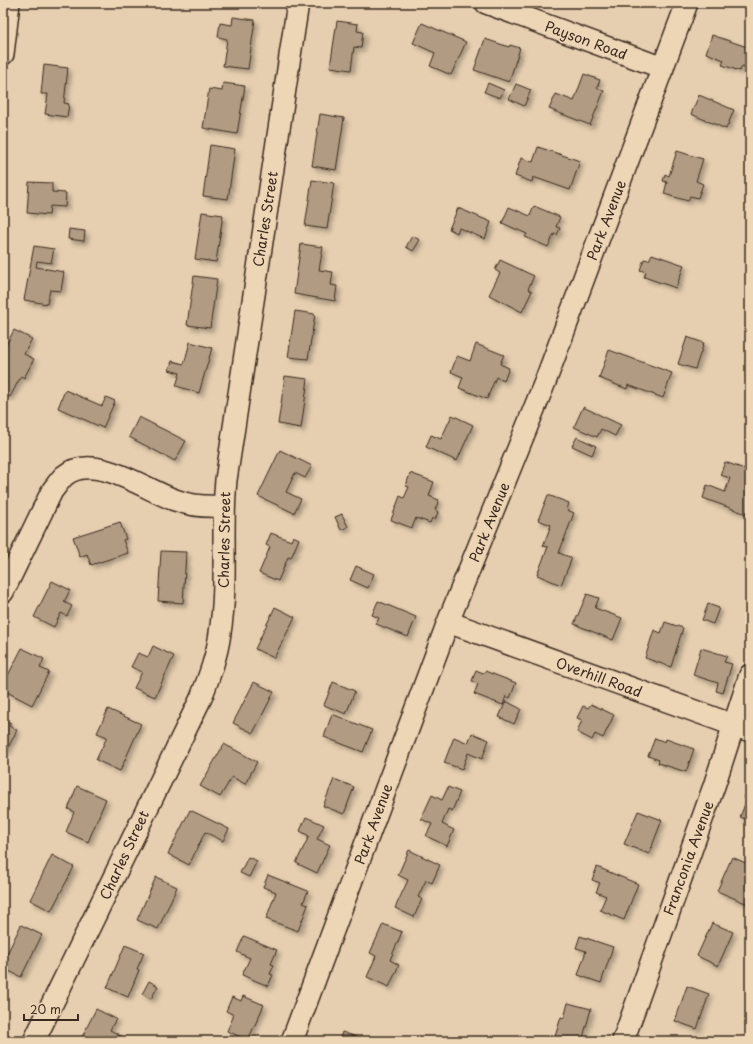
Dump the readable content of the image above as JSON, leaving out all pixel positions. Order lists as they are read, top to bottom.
{
  "streets": {
    "street": [
      "Payson Road",
      "Charles Street",
      "Park Avenue",
      "Overhill Road",
      "Franconia Avenue"
    ]
  },
  "crossings": [
    ["Payson Road", "Park Avenue"],
    ["Park Avenue", "Overhill Road"],
    ["Overhill Road", "Franconia Avenue"]
  ],
  "scale_bar": "20 m"
}
